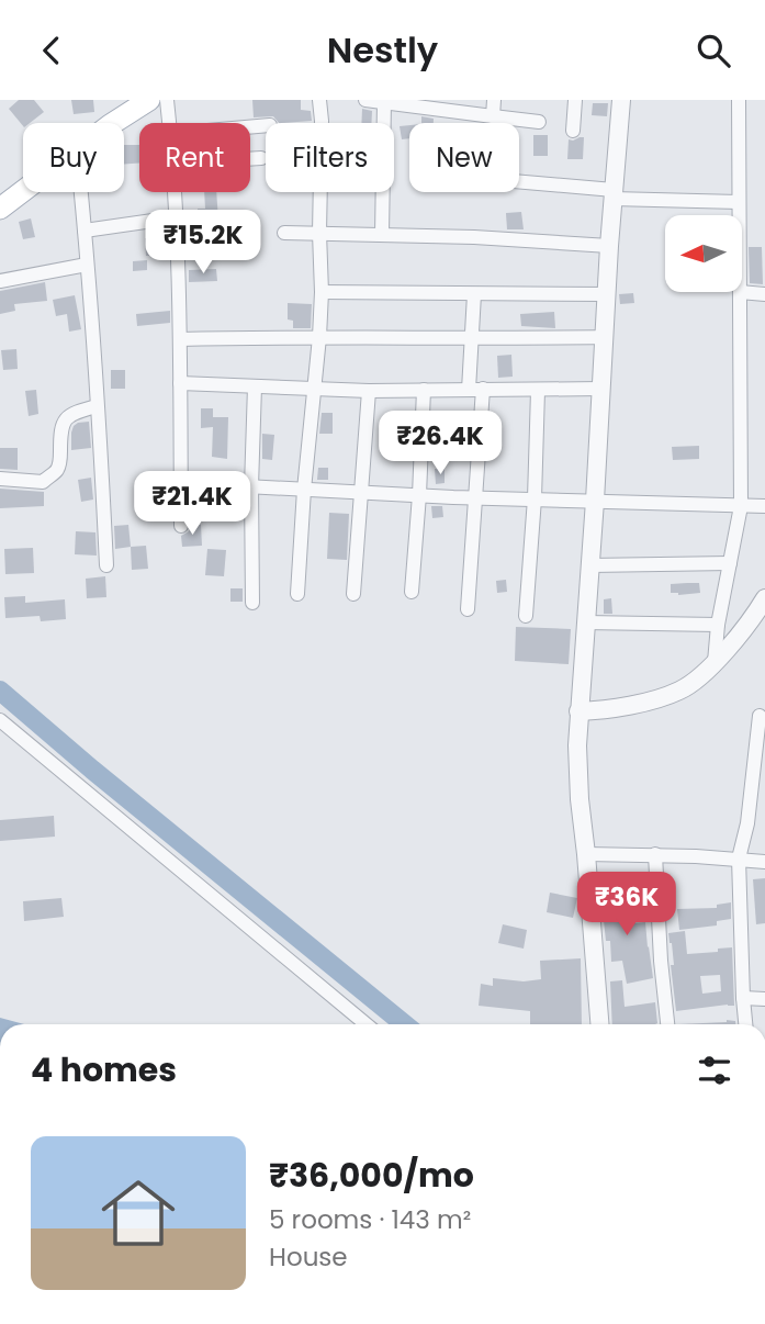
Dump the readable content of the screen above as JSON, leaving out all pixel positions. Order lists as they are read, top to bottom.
{
  "north": "left",
  "page": {
    "header": "Nestly",
    "chip": [
      "Buy",
      "Rent",
      "Filters",
      "New"
    ],
    "price": [
      "₹15.2K",
      "₹26.4K",
      "₹21.4K",
      "₹36K"
    ],
    "heading": "4 homes",
    "list": [
      {
        "name": "₹36,000/mo",
        "note": "5 rooms · 143 m² · House"
      }
    ]
  }
}
